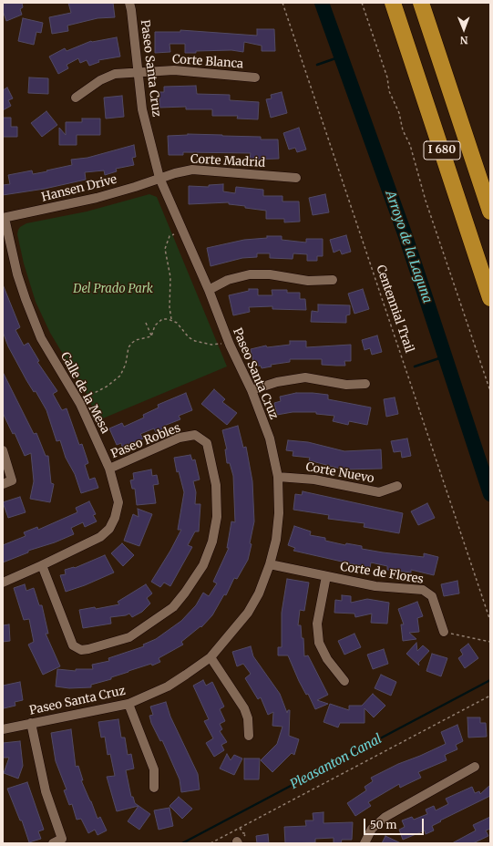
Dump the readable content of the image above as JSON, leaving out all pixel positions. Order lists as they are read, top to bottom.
{
  "streets": {
    "highway": ["I 680"],
    "street": [
      "Corte Blanca",
      "Paseo Santa Cruz",
      "Corte Madrid",
      "Hansen Drive",
      "Calle de la Mesa",
      "Paseo Robles",
      "Corte Nuevo",
      "Corte de Flores"
    ],
    "path": ["Centennial Trail"]
  },
  "crossings": [
    ["Corte Blanca", "Paseo Santa Cruz"],
    ["Paseo Santa Cruz", "Corte Madrid"],
    ["Paseo Santa Cruz", "Hansen Drive"],
    ["Paseo Santa Cruz", "Corte Nuevo"],
    ["Paseo Santa Cruz", "Corte de Flores"],
    ["Corte Madrid", "Hansen Drive"],
    ["Hansen Drive", "Calle de la Mesa"],
    ["Calle de la Mesa", "Paseo Robles"]
  ],
  "water": ["Arroyo de la Laguna", "Pleasanton Canal"],
  "parks": ["Del Prado Park"],
  "scale_bar": "50 m",
  "north": "bottom"
}
